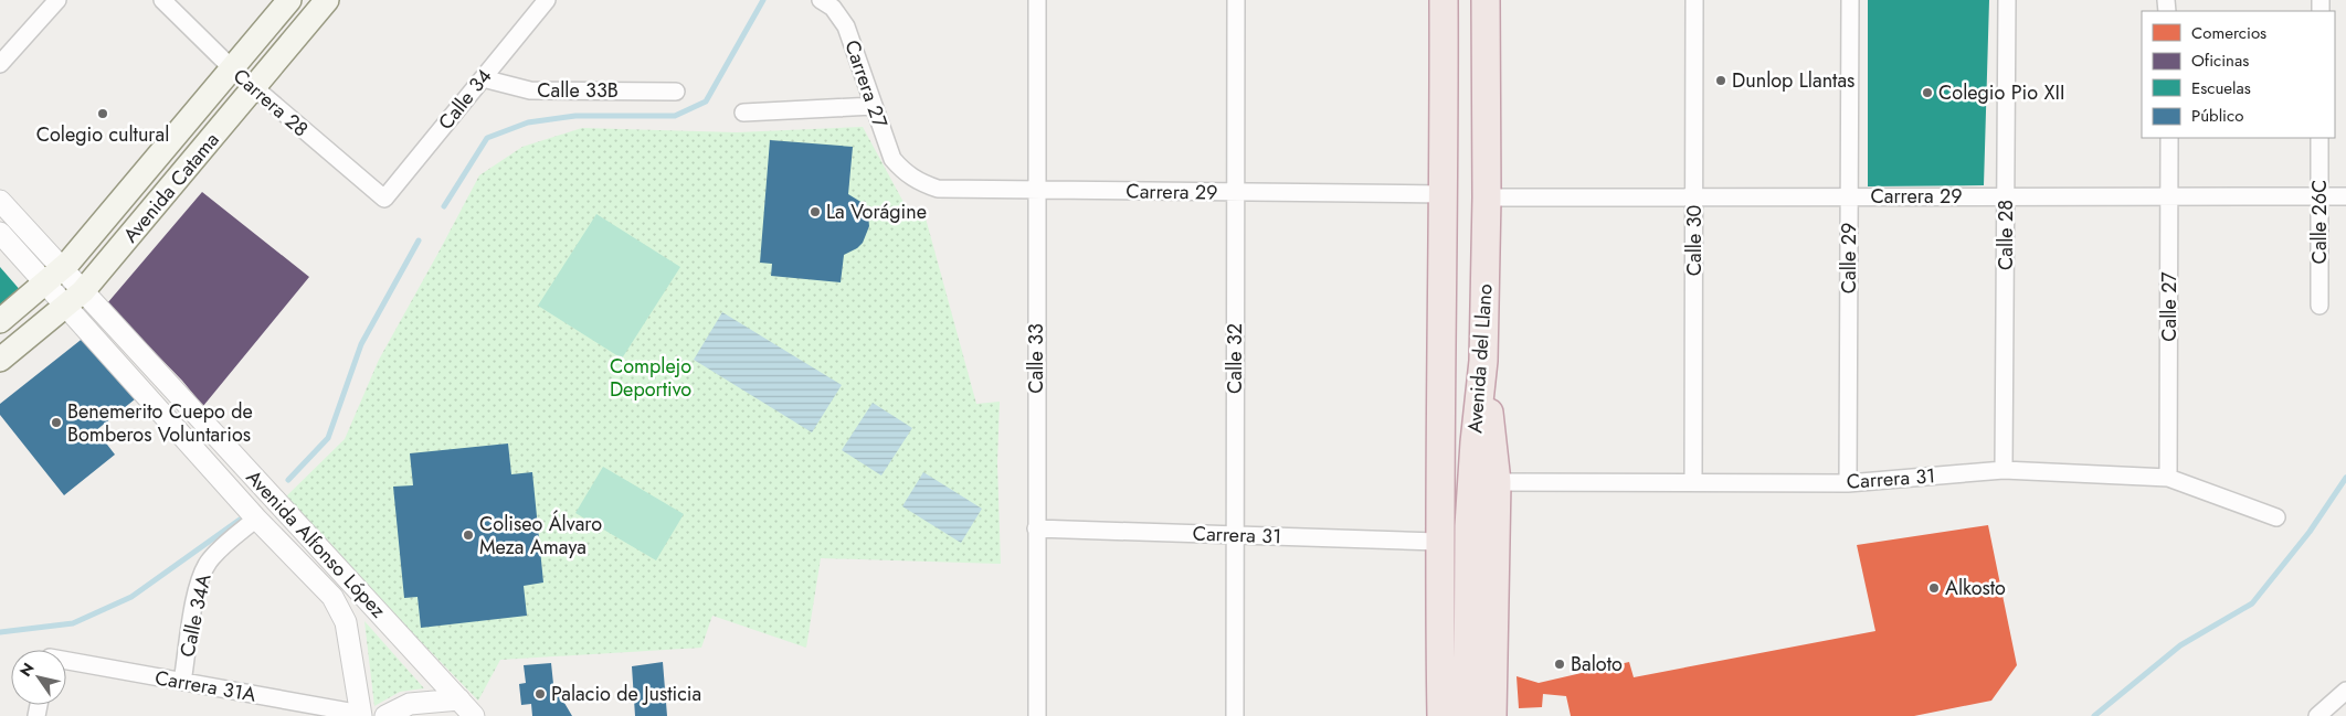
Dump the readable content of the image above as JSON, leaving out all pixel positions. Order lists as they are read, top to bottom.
{
  "streets": {
    "highway": ["Avenida del Llano"],
    "main road": ["Avenida Catama"],
    "street": [
      "Carrera 27",
      "Calle 33B",
      "Calle 34",
      "Carrera 28",
      "Carrera 29",
      "Calle 26C",
      "Calle 28",
      "Calle 30",
      "Calle 29",
      "Calle 27",
      "Calle 33",
      "Calle 32",
      "Carrera 31",
      "Avenida Alfonso López",
      "Calle 34A",
      "Carrera 31A"
    ]
  },
  "crossings": [
    ["Carrera 27", "Carrera 29"],
    ["Calle 33B", "Calle 34"],
    ["Calle 34", "Carrera 28"],
    ["Carrera 28", "Avenida Catama"],
    ["Avenida Catama", "Avenida Alfonso López"],
    ["Carrera 29", "Calle 26C"],
    ["Carrera 29", "Calle 28"],
    ["Carrera 29", "Calle 30"],
    ["Carrera 29", "Calle 29"],
    ["Carrera 29", "Calle 27"],
    ["Carrera 29", "Calle 33"],
    ["Carrera 29", "Calle 32"],
    ["Carrera 29", "Avenida del Llano"],
    ["Calle 28", "Carrera 31"],
    ["Calle 30", "Carrera 31"],
    ["Calle 29", "Carrera 31"],
    ["Calle 27", "Carrera 31"],
    ["Calle 33", "Carrera 31"],
    ["Calle 32", "Carrera 31"],
    ["Avenida del Llano", "Carrera 31"],
    ["Avenida Alfonso López", "Calle 34A"],
    ["Avenida Alfonso López", "Carrera 31A"],
    ["Calle 34A", "Carrera 31A"]
  ],
  "parks": ["Complejo Deportivo"],
  "places": [
    "Dunlop Llantas",
    "Colegio Pio XII",
    "Colegio cultural",
    "La Vorágine",
    "Benemerito Cuepo de Bomberos Voluntarios",
    "Coliseo Álvaro Meza Amaya",
    "Alkosto",
    "Baloto",
    "Palacio de Justicia"
  ],
  "legend": [
    "Comercios",
    "Oficinas",
    "Escuelas",
    "Público"
  ],
  "north": "top left"
}
